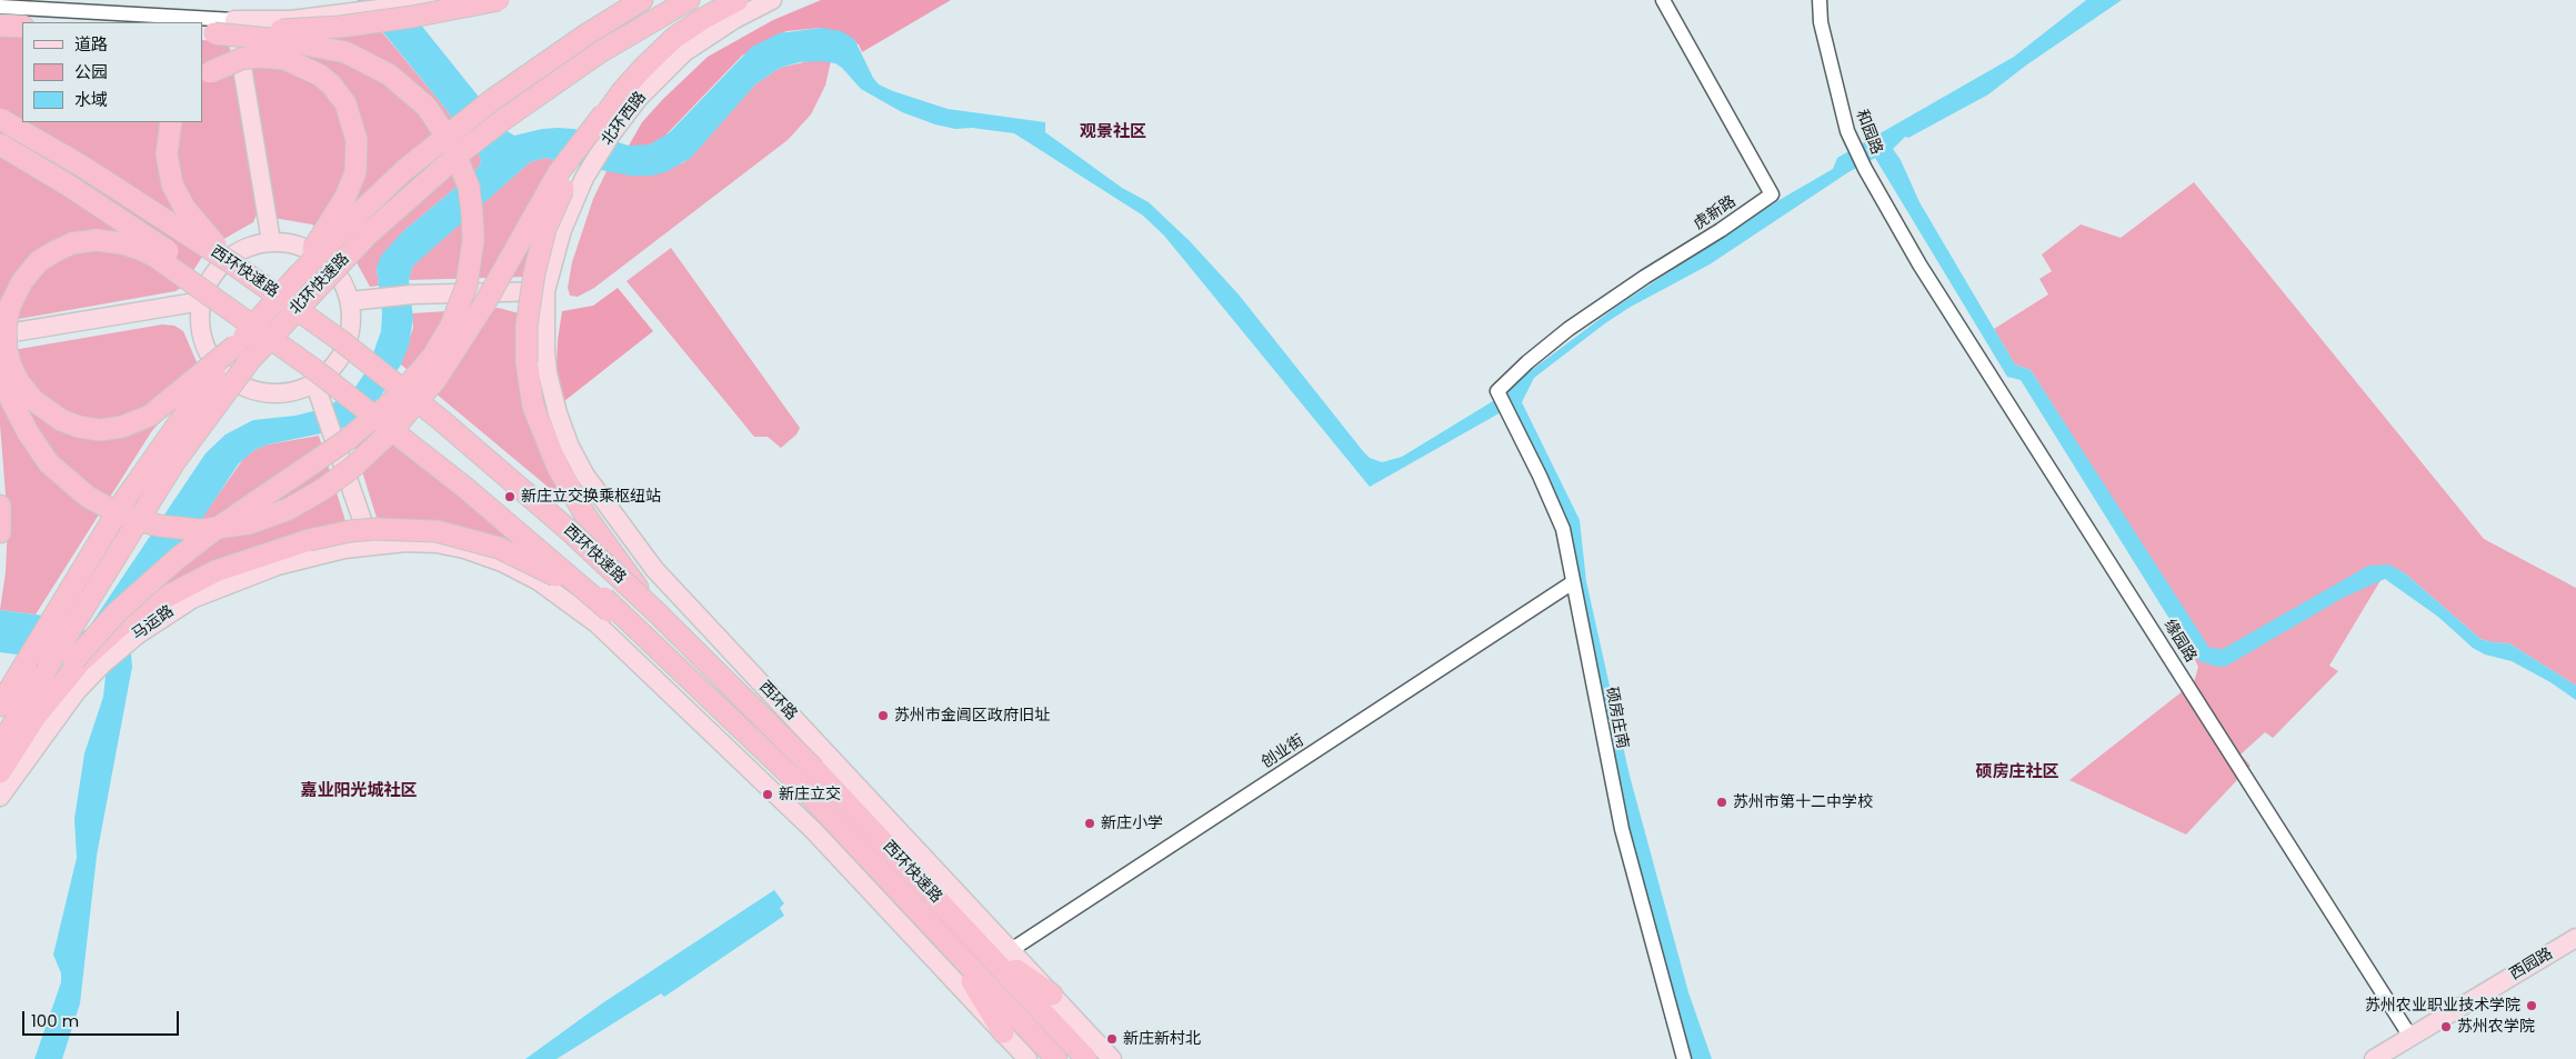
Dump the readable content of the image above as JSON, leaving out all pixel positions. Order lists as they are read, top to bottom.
{
  "streets": {
    "highway": ["西环快速路", "北环快速路"],
    "main road": [
      "北环西路",
      "马运路",
      "西环路",
      "西园路"
    ],
    "street": [
      "和园路",
      "虎新路",
      "缘园路",
      "硕房庄南",
      "创业街"
    ]
  },
  "crossings": [
    ["北环西路", "西环路"],
    ["和园路", "缘园路"],
    ["虎新路", "硕房庄南"],
    ["缘园路", "西园路"],
    ["西环路", "创业街"],
    ["硕房庄南", "创业街"]
  ],
  "districts": ["观景社区", "硕房庄社区", "嘉业阳光城社区"],
  "places": [
    "新庄立交换乘枢纽站",
    "苏州市金阊区政府旧址",
    "新庄立交",
    "苏州市第十二中学校",
    "新庄小学",
    "苏州农业职业技术学院",
    "苏州农学院",
    "新庄新村北"
  ],
  "legend": ["道路", "公园", "水域"],
  "scale_bar": "100 m"
}
